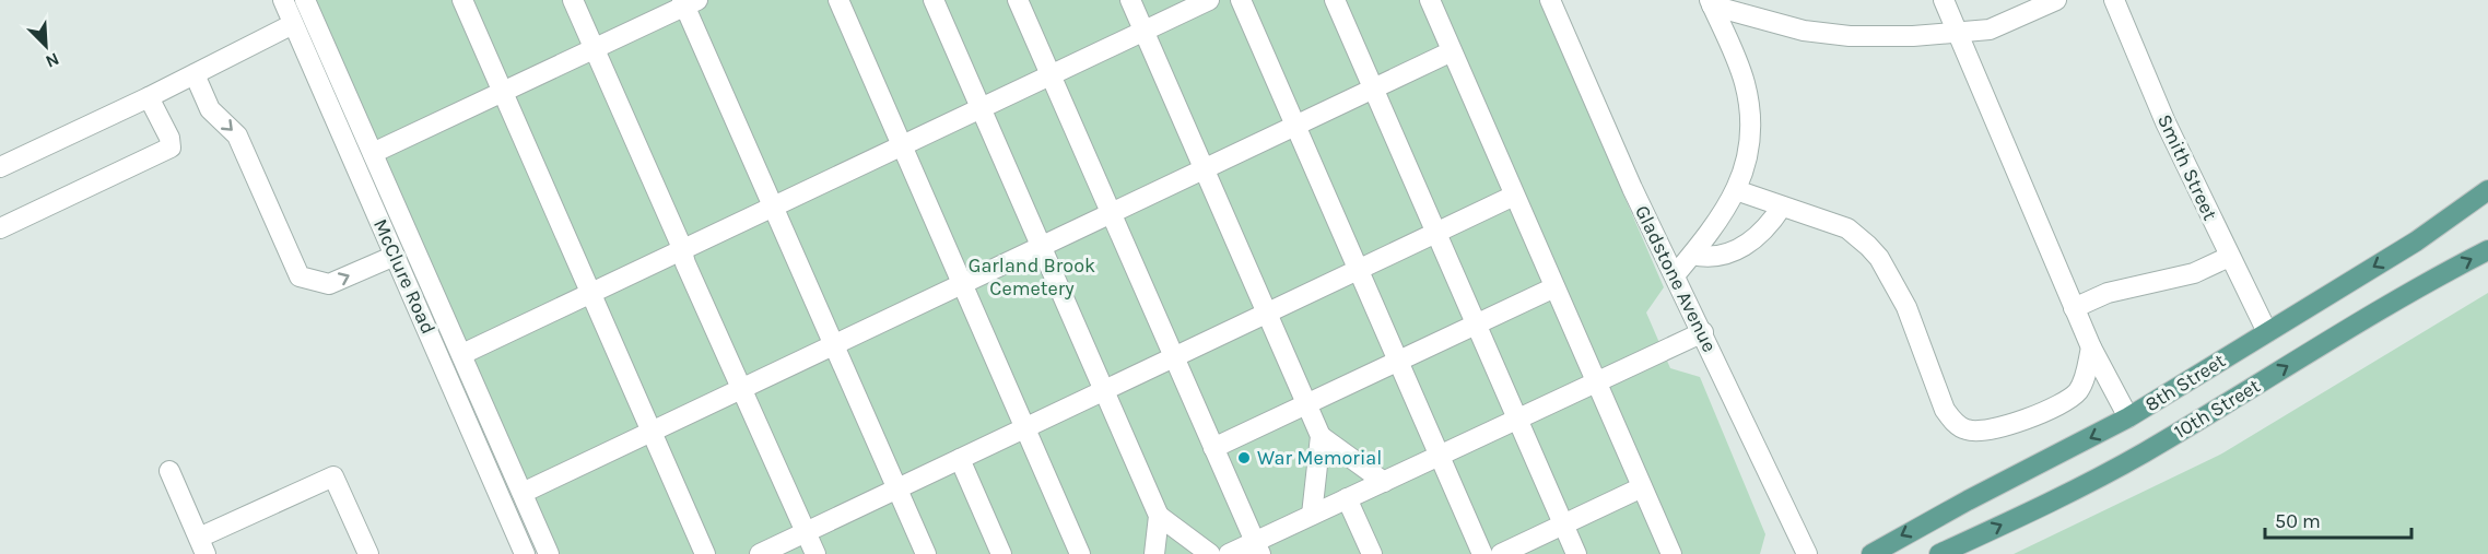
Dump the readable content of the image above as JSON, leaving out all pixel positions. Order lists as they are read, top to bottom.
{
  "streets": {
    "main road": ["8th Street", "10th Street"],
    "street": ["Smith Street", "McClure Road", "Gladstone Avenue"]
  },
  "crossings": [
    ["Smith Street", "8th Street"]
  ],
  "one_way": ["8th Street", "10th Street"],
  "parks": ["Garland Brook Cemetery"],
  "places": ["War Memorial"],
  "scale_bar": "50 m",
  "north": "bottom right"
}
